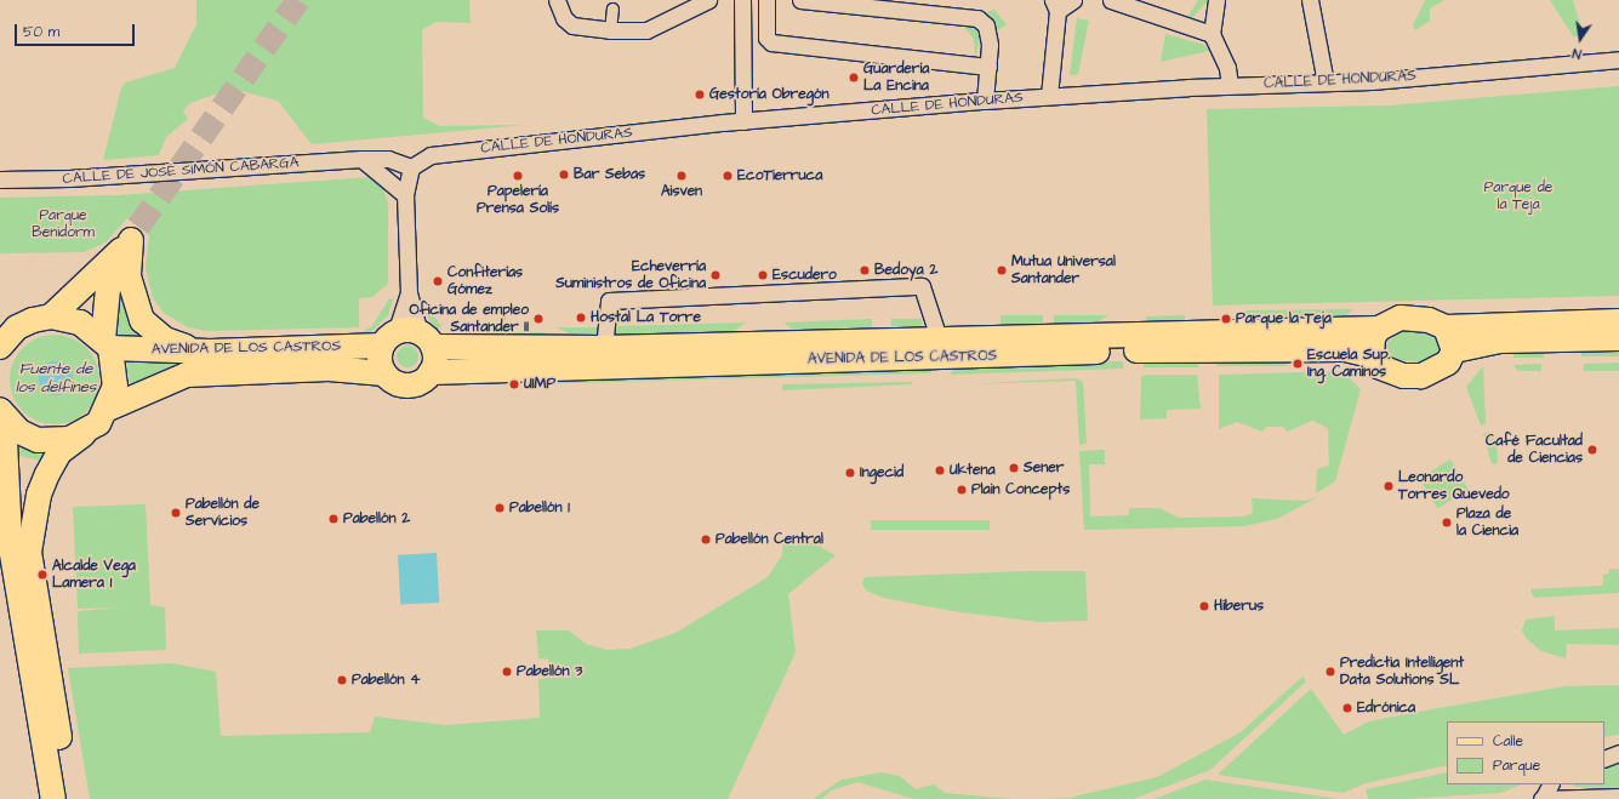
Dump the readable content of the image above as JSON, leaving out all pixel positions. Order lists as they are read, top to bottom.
{
  "streets": {
    "main road": ["AVENIDA DE LOS CASTROS"],
    "street": ["CALLE DE HONDURAS", "CALLE DE JOSÉ SIMÓN CABARGA"]
  },
  "crossings": [
    ["CALLE DE HONDURAS", "CALLE DE JOSÉ SIMÓN CABARGA"]
  ],
  "water": ["Fuente de los delfines"],
  "parks": ["Parque de la Teja", "Parque Benidorm"],
  "places": [
    "Guardería La Encina",
    "Gestoría Obregón",
    "Bar Sebas",
    "Papelería Prensa Solís",
    "Aisven",
    "EcoTierruca",
    "Bedoya 2",
    "Mutua Universal Santander",
    "Echeverría Suministros de Oficina",
    "Escudero",
    "Confiterías Gómez",
    "Hostal La Torre",
    "Oficina de empleo Santander II",
    "Parque la Teja",
    "Escuela Sup. Ing. Caminos",
    "UIMP",
    "Café Facultad de Ciencias",
    "Sener",
    "Uktena",
    "Ingecid",
    "Leonardo Torres Quevedo",
    "Plain Concepts",
    "Pabellón 1",
    "Pabellón de Servicios",
    "Pabellón 2",
    "Plaza de la Ciencia",
    "Pabellón Central",
    "Alcalde Vega Lamera 1",
    "Hiberus",
    "Pabellón 3",
    "Predictia Intelligent Data Solutions SL",
    "Pabellón 4",
    "Edrónica"
  ],
  "legend": ["Calle", "Parque"],
  "scale_bar": "50 m",
  "north": "bottom"
}
